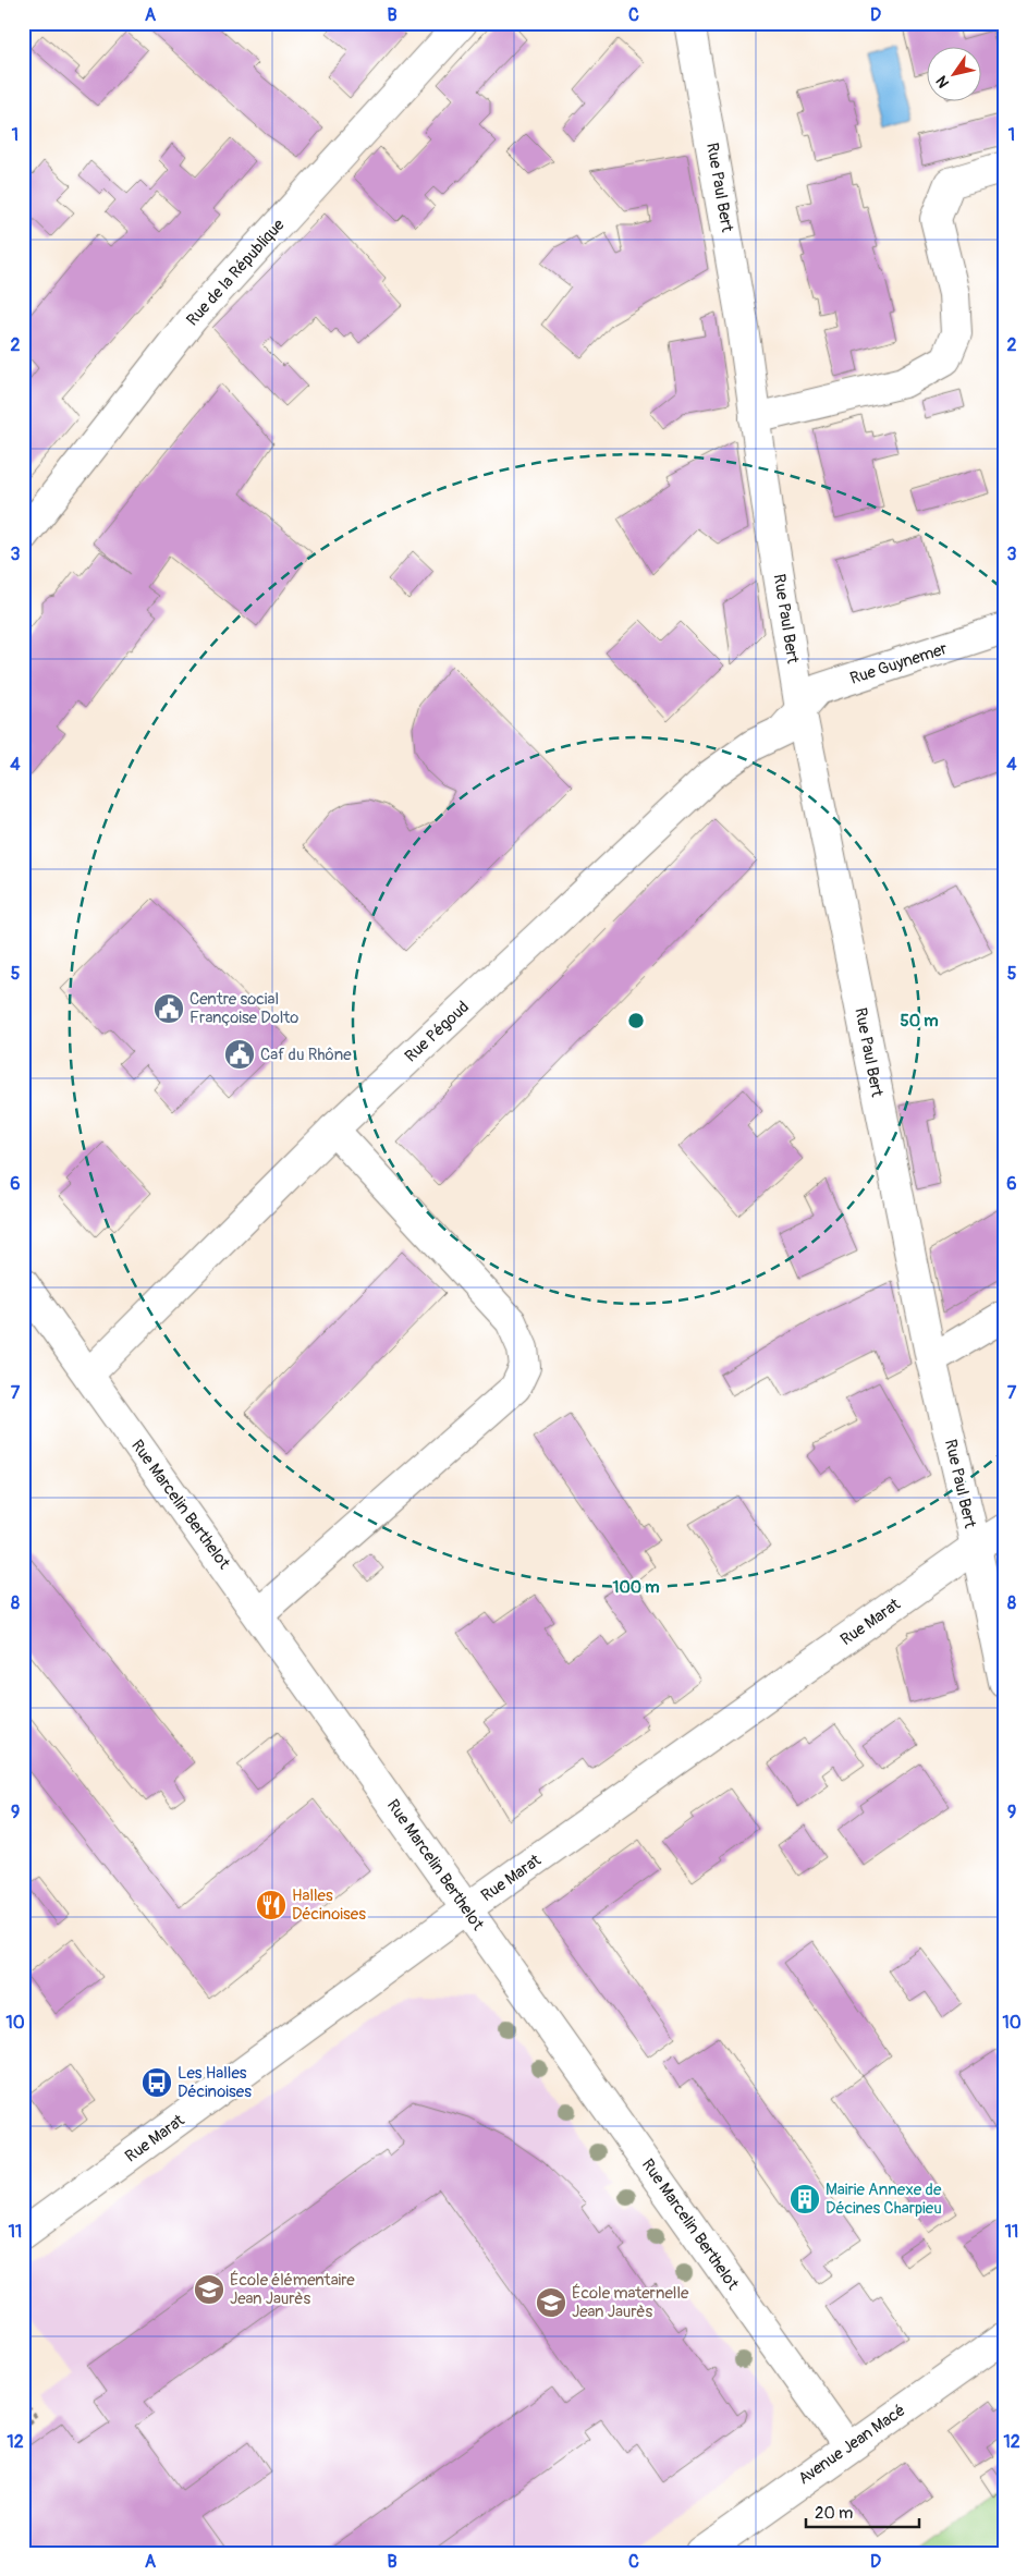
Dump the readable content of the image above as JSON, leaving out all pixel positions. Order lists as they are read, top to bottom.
{
  "streets": {
    "street": [
      "Rue Paul Bert",
      "Rue de la République",
      "Rue Guynemer",
      "Rue Pégoud",
      "Rue Marcelin Berthelot",
      "Rue Marat",
      "Avenue Jean Macé"
    ]
  },
  "crossings": [
    ["Rue Paul Bert", "Rue Guynemer"],
    ["Rue Paul Bert", "Rue Pégoud"],
    ["Rue Paul Bert", "Rue Marat"],
    ["Rue Guynemer", "Rue Pégoud"],
    ["Rue Pégoud", "Rue Marcelin Berthelot"],
    ["Rue Marcelin Berthelot", "Rue Marat"],
    ["Rue Marcelin Berthelot", "Avenue Jean Macé"]
  ],
  "places": {
    "public building": ["Centre social Françoise Dolto", "Caf du Rhône"],
    "restaurant": ["Halles Décinoises"],
    "bus stop": ["Les Halles Décinoises"],
    "building": ["Mairie Annexe de Décines Charpieu"],
    "school or university": ["École élémentaire Jean Jaurès", "École maternelle Jean Jaurès"]
  },
  "scale_bar": "20 m",
  "north": "bottom left",
  "grid": {
    "columns": [
      "A",
      "B",
      "C",
      "D"
    ],
    "rows": [
      "1",
      "2",
      "3",
      "4",
      "5",
      "6",
      "7",
      "8",
      "9",
      "10",
      "11",
      "12"
    ]
  },
  "rings": ["50 m", "100 m"]
}
